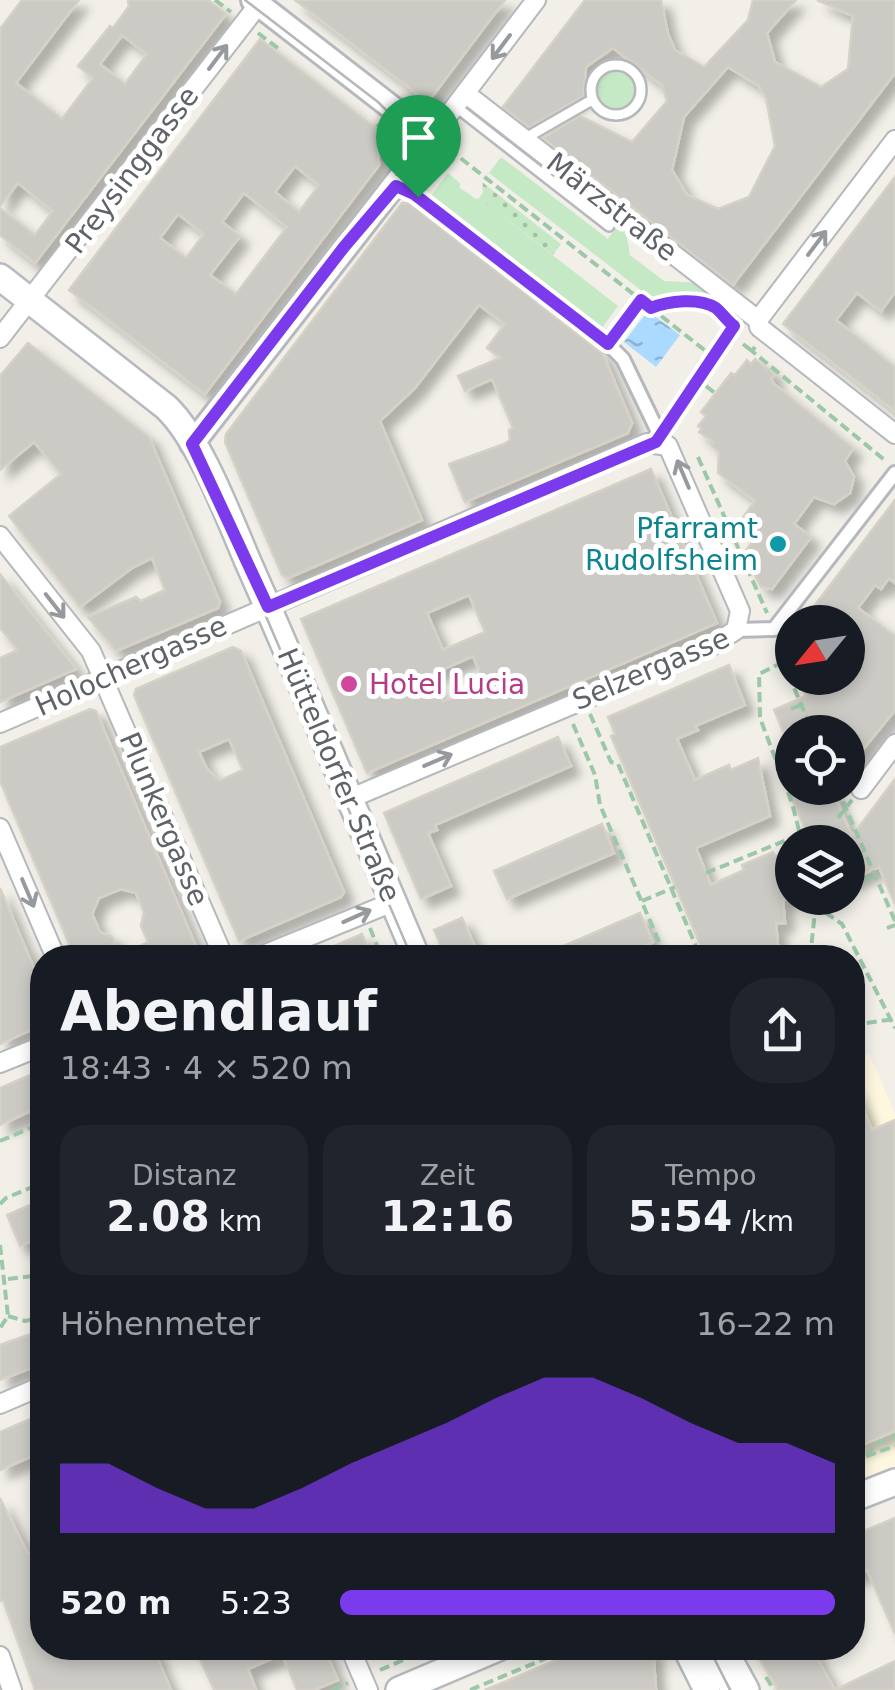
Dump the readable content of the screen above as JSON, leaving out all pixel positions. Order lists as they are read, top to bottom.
{
  "streets": {
    "main road": ["Hütteldorfer Straße"],
    "street": [
      "Preysinggasse",
      "Märzstraße",
      "Holochergasse",
      "Selzergasse",
      "Plunkergasse"
    ]
  },
  "crossings": [
    ["Preysinggasse", "Hütteldorfer Straße"],
    ["Holochergasse", "Hütteldorfer Straße"],
    ["Holochergasse", "Plunkergasse"],
    ["Selzergasse", "Hütteldorfer Straße"]
  ],
  "one_way": ["Preysinggasse", "Selzergasse", "Plunkergasse"],
  "places": ["Pfarramt Rudolfsheim", "Hotel Lucia"],
  "north": "bottom left",
  "page": {
    "heading": ["Abendlauf", "18:43 · 4 × 520 m"],
    "stats": [
      ["Distanz", "2.08 km"],
      ["Zeit", "12:16"],
      ["Tempo", "5:54 /km"]
    ],
    "chart": ["Höhenmeter", "16–22 m"],
    "list": [
      {
        "name": "520 m",
        "note": "5:23"
      }
    ]
  }
}
